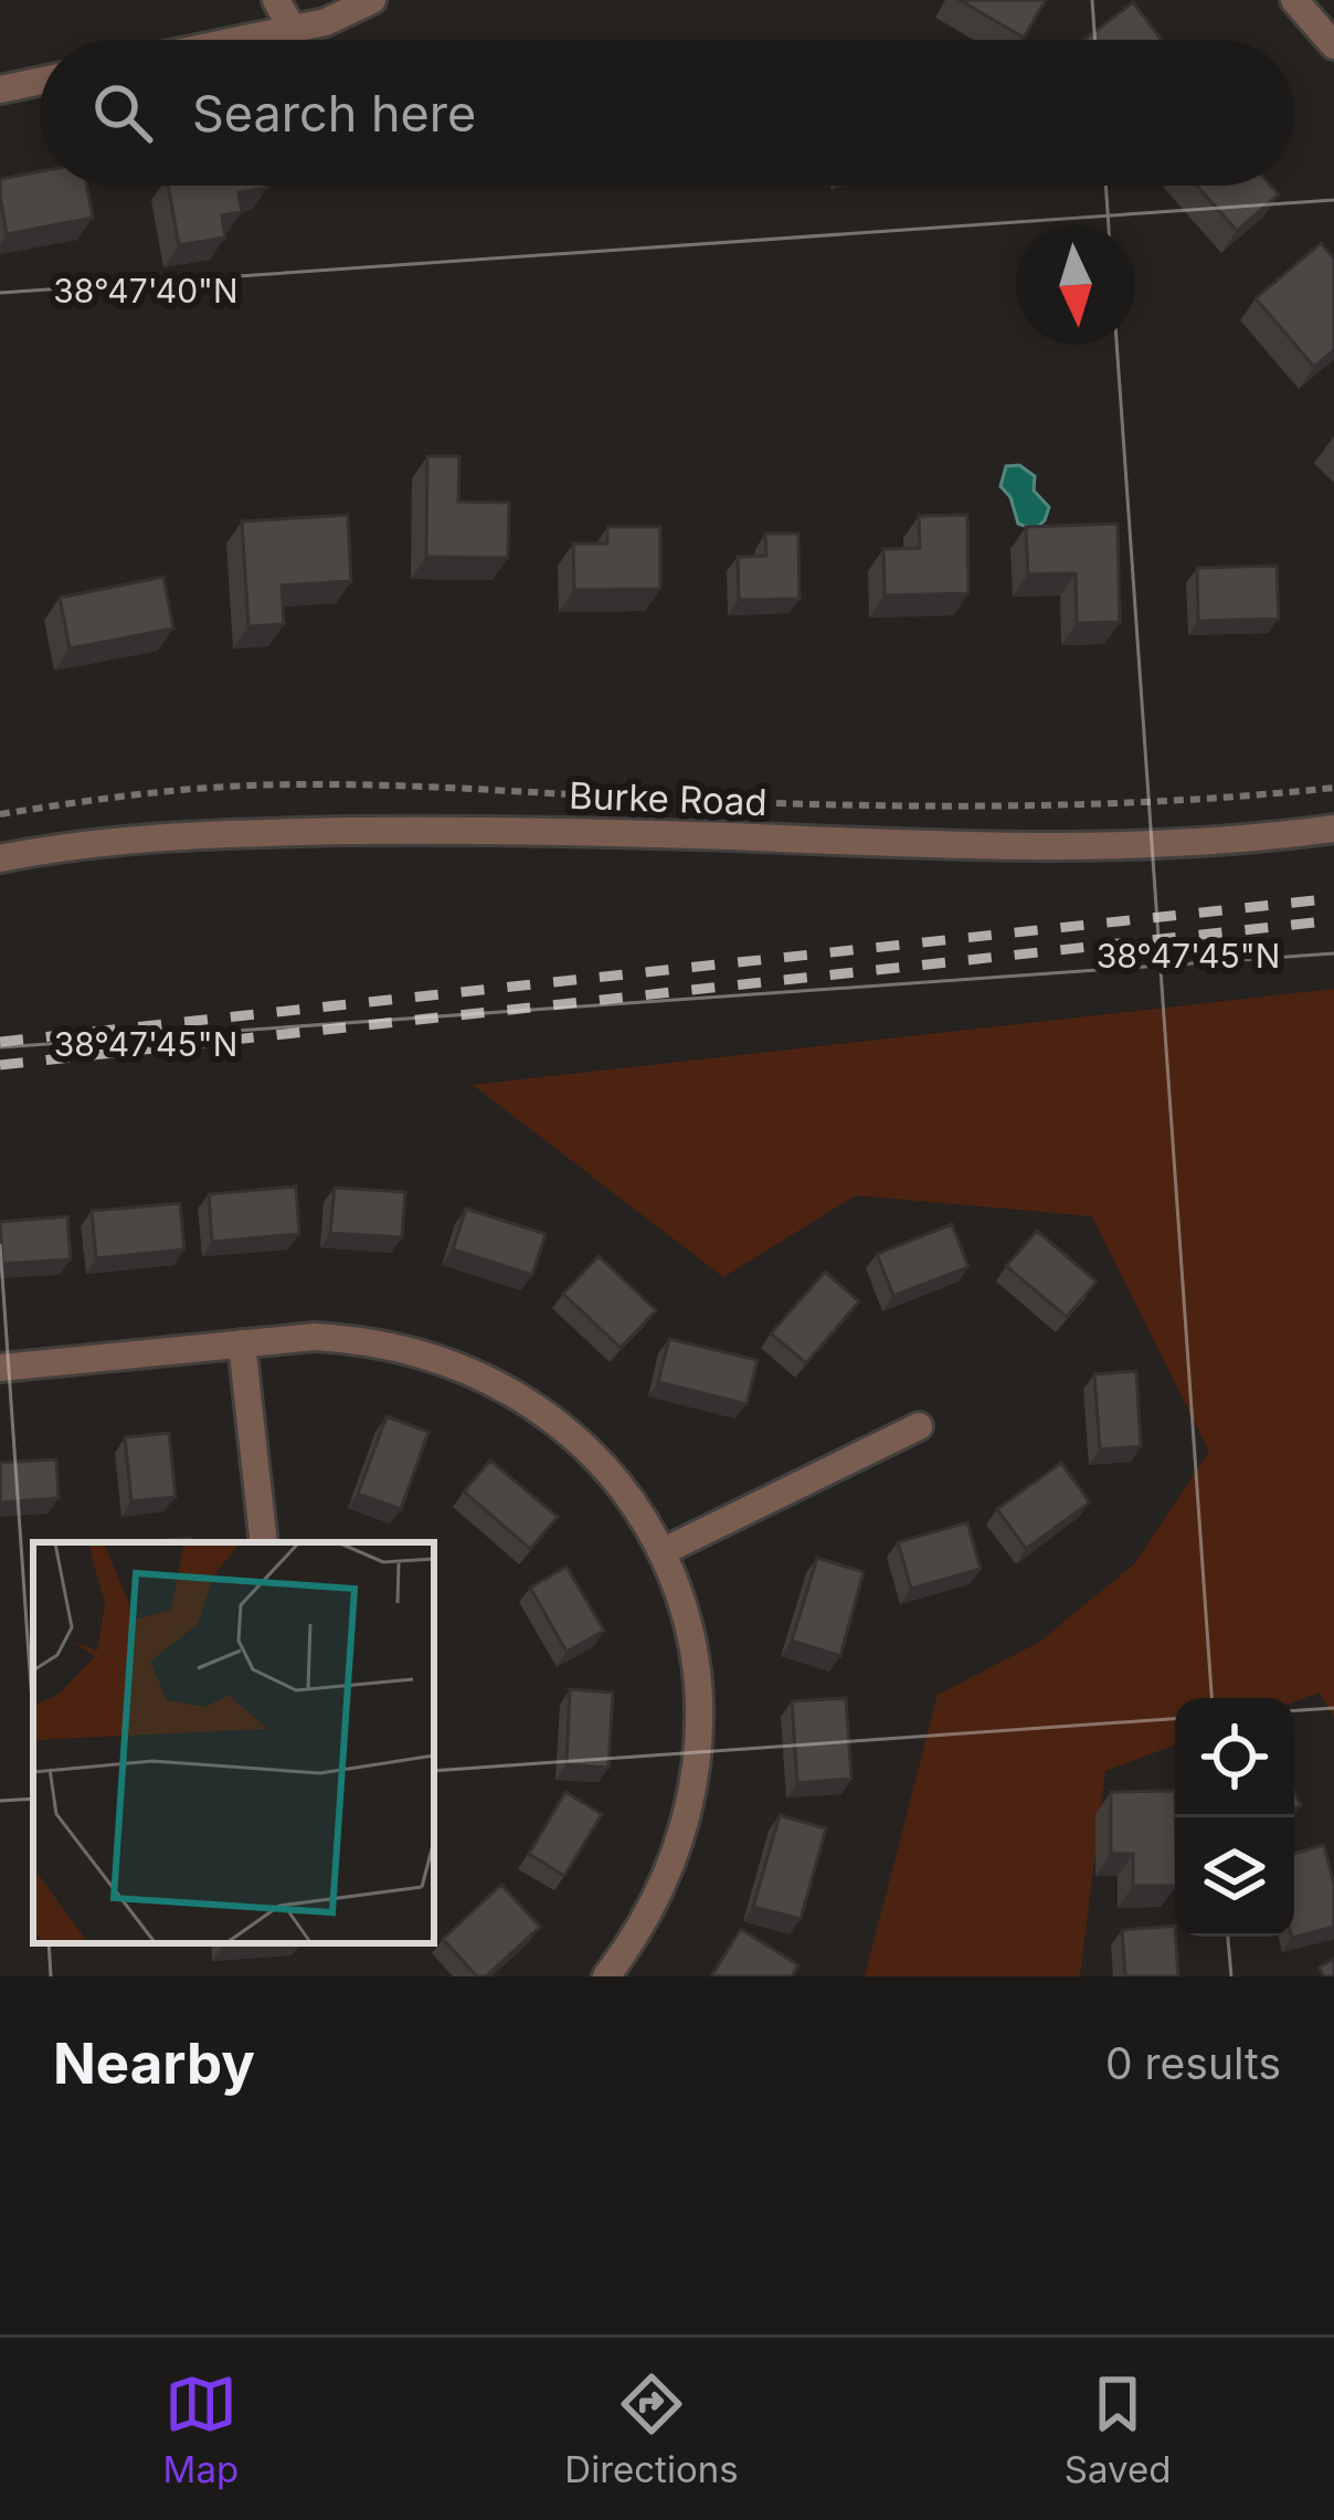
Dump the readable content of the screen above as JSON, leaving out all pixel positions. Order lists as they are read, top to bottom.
{
  "streets": {
    "street": ["Burke Road"]
  },
  "north": "bottom",
  "page": {
    "search": "Search here",
    "heading": ["Nearby", "0 results"],
    "nav": ["Map", "Directions", "Saved"]
  },
  "coordinates": ["38°47'40\"N", "38°47'45\"N"]
}
